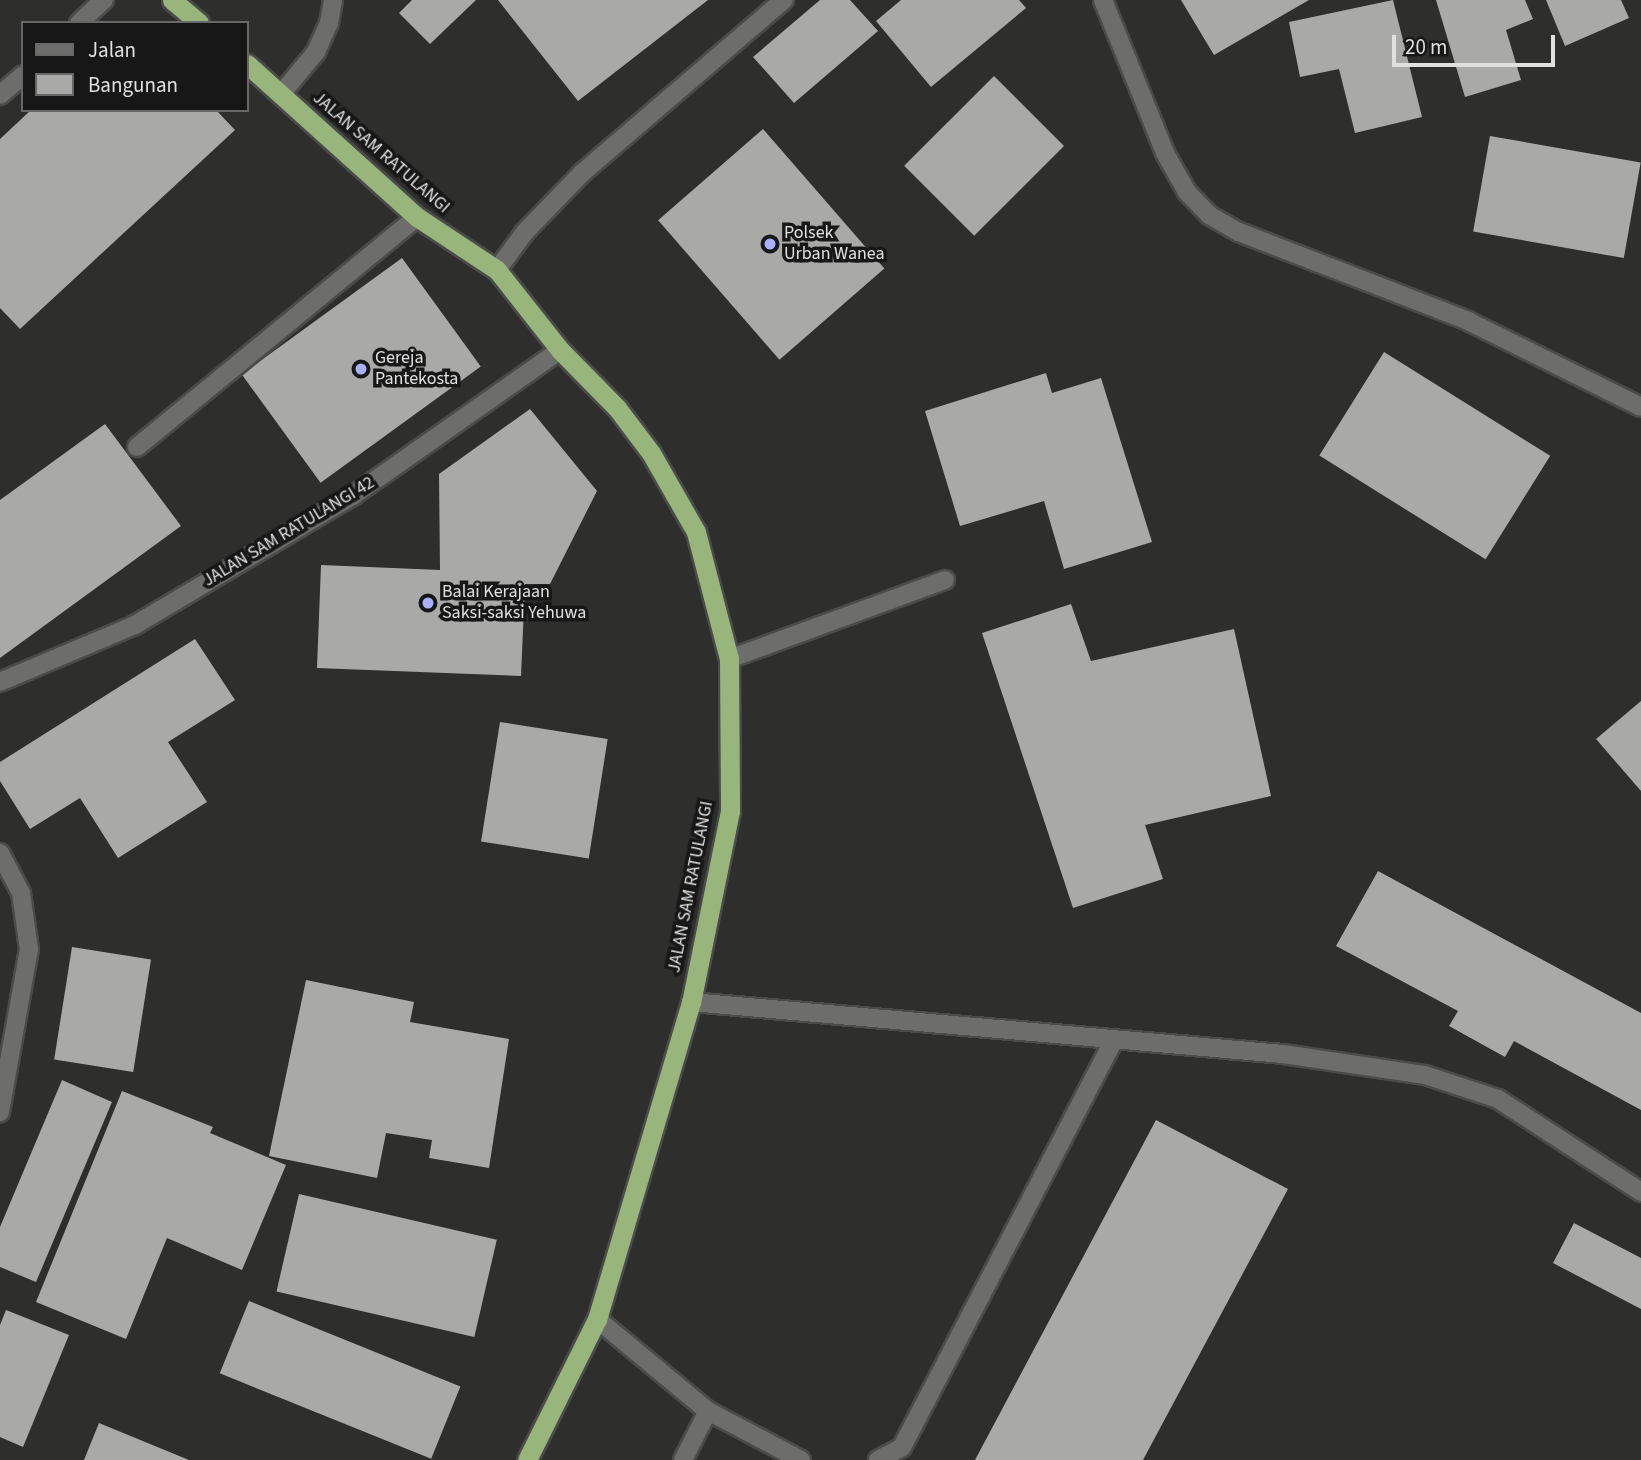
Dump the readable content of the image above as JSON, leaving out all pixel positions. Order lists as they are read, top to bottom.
{
  "streets": {
    "highway": ["JALAN SAM RATULANGI"],
    "street": ["JALAN SAM RATULANGI 42"]
  },
  "crossings": [
    ["JALAN SAM RATULANGI", "JALAN SAM RATULANGI 42"]
  ],
  "places": ["Polsek Urban Wanea", "Gereja Pantekosta", "Balai Kerajaan Saksi-saksi Yehuwa"],
  "legend": ["Jalan", "Bangunan"],
  "scale_bar": "20 m"
}
